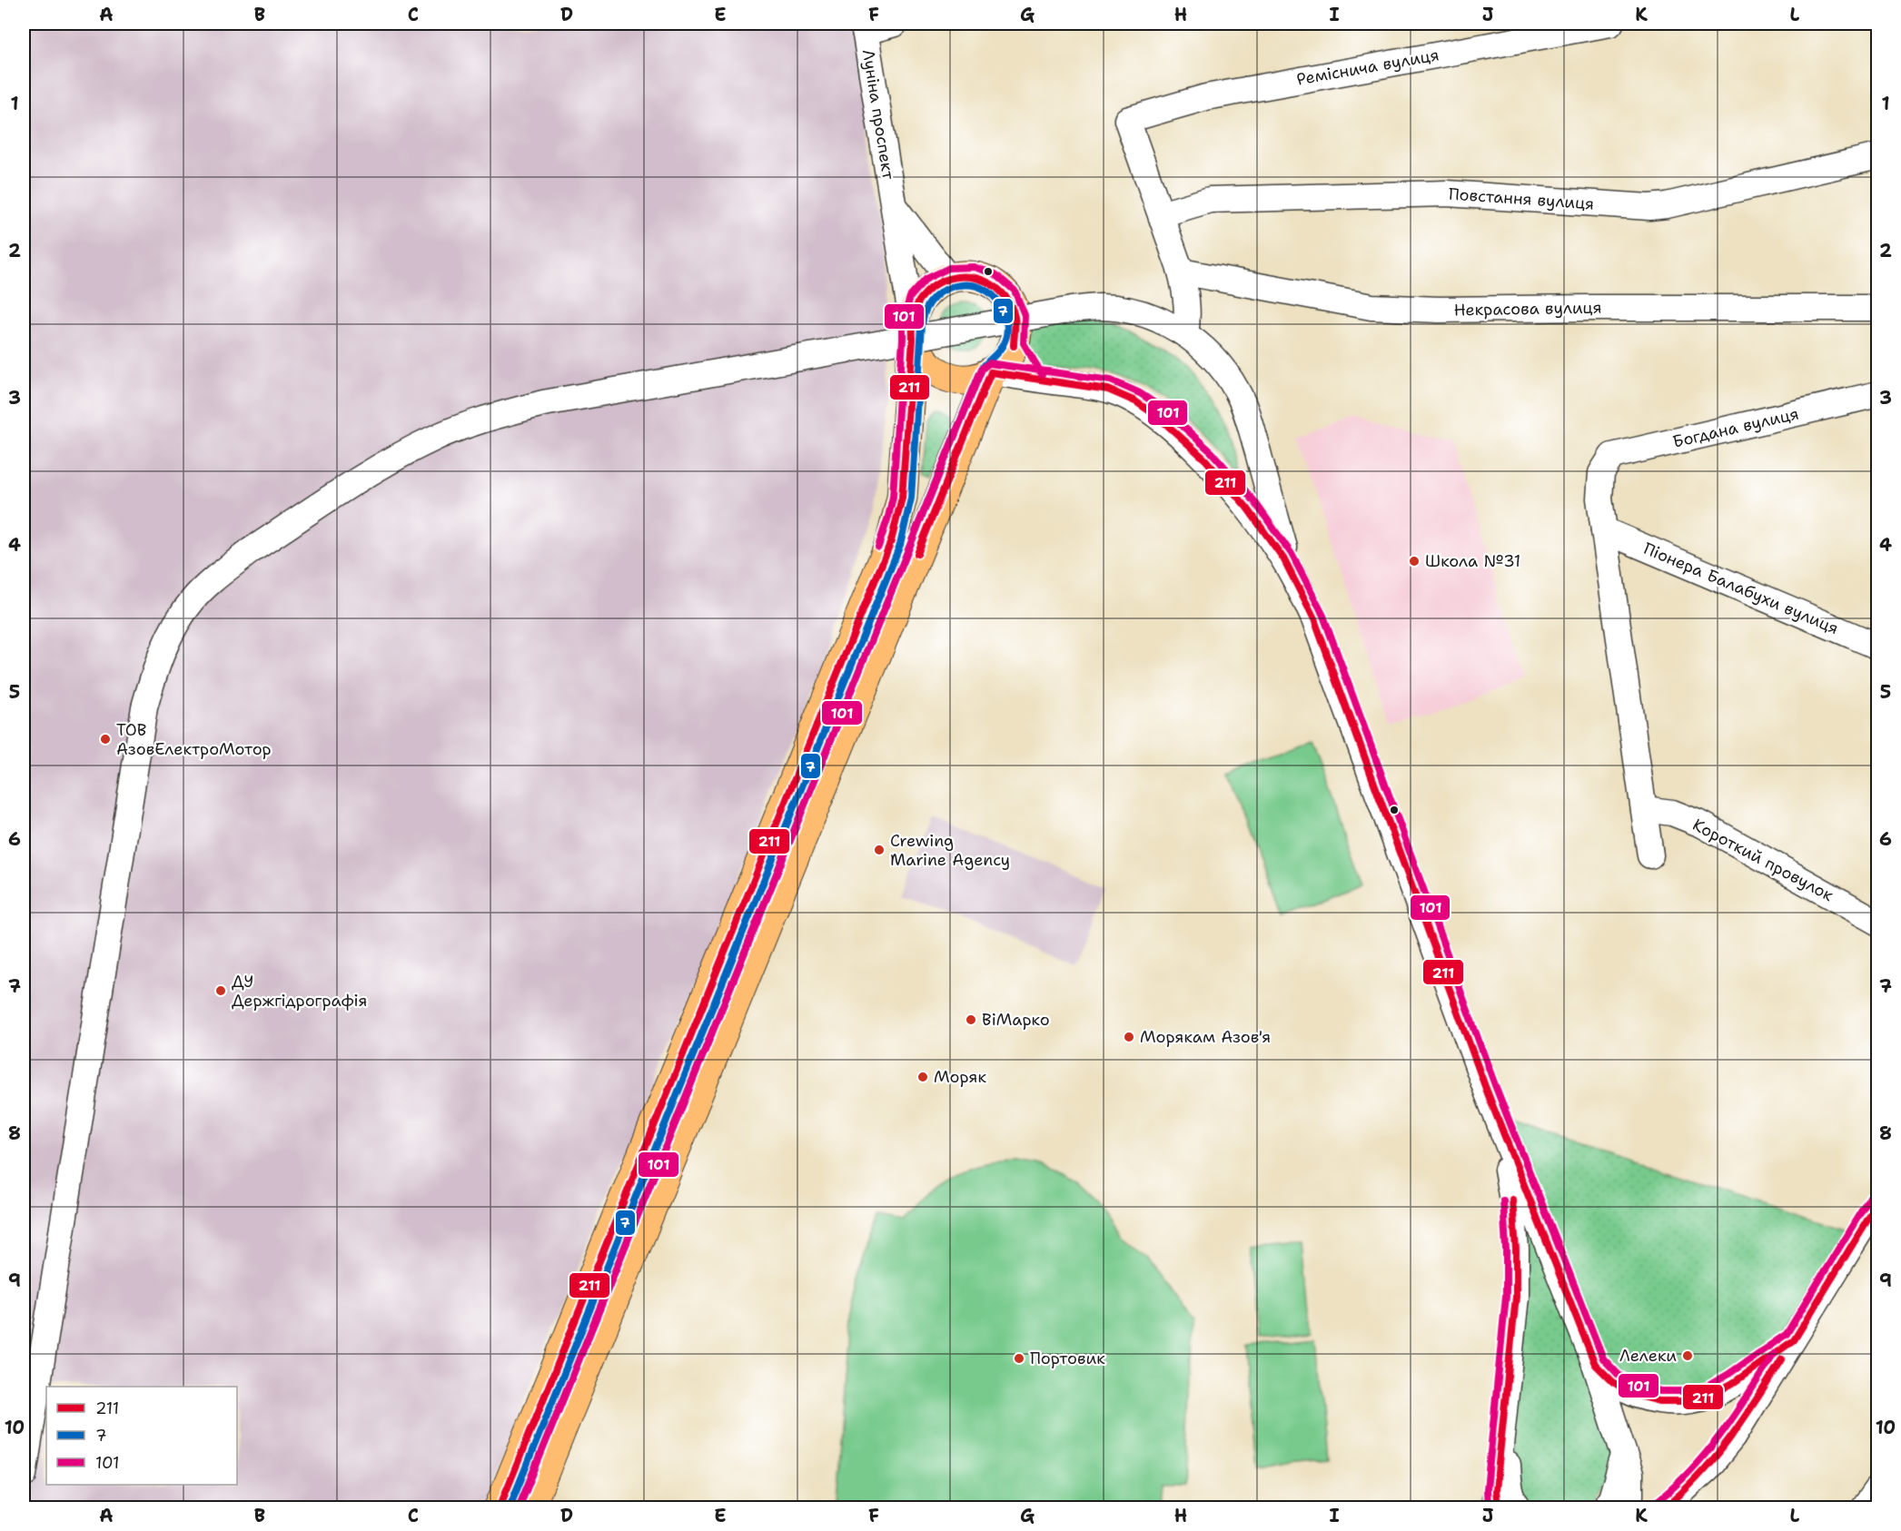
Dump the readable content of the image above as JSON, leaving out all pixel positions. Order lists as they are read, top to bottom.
{
  "streets": {
    "main road": ["Луніна проспект"],
    "street": [
      "Реміснича вулиця",
      "Повстання вулиця",
      "Некрасова вулиця",
      "Богдана вулиця",
      "Піонера Балабухи вулиця",
      "Короткий провулок"
    ]
  },
  "crossings": [
    ["Реміснича вулиця", "Повстання вулиця"],
    ["Богдана вулиця", "Піонера Балабухи вулиця"]
  ],
  "places": [
    "Школа №31",
    "ТОВ АзовЕлектроМотор",
    "Crewing Marine Agency",
    "ДУ Держгідрографія",
    "ВіМарко",
    "Морякам Азов'я",
    "Моряк",
    "Лелеки",
    "Портовик"
  ],
  "lines": ["transit line 101", "transit line 211", "transit line 7"],
  "legend": ["211", "7", "101"],
  "grid": {
    "columns": [
      "A",
      "B",
      "C",
      "D",
      "E",
      "F",
      "G",
      "H",
      "I",
      "J",
      "K",
      "L"
    ],
    "rows": [
      "1",
      "2",
      "3",
      "4",
      "5",
      "6",
      "7",
      "8",
      "9",
      "10"
    ]
  }
}
